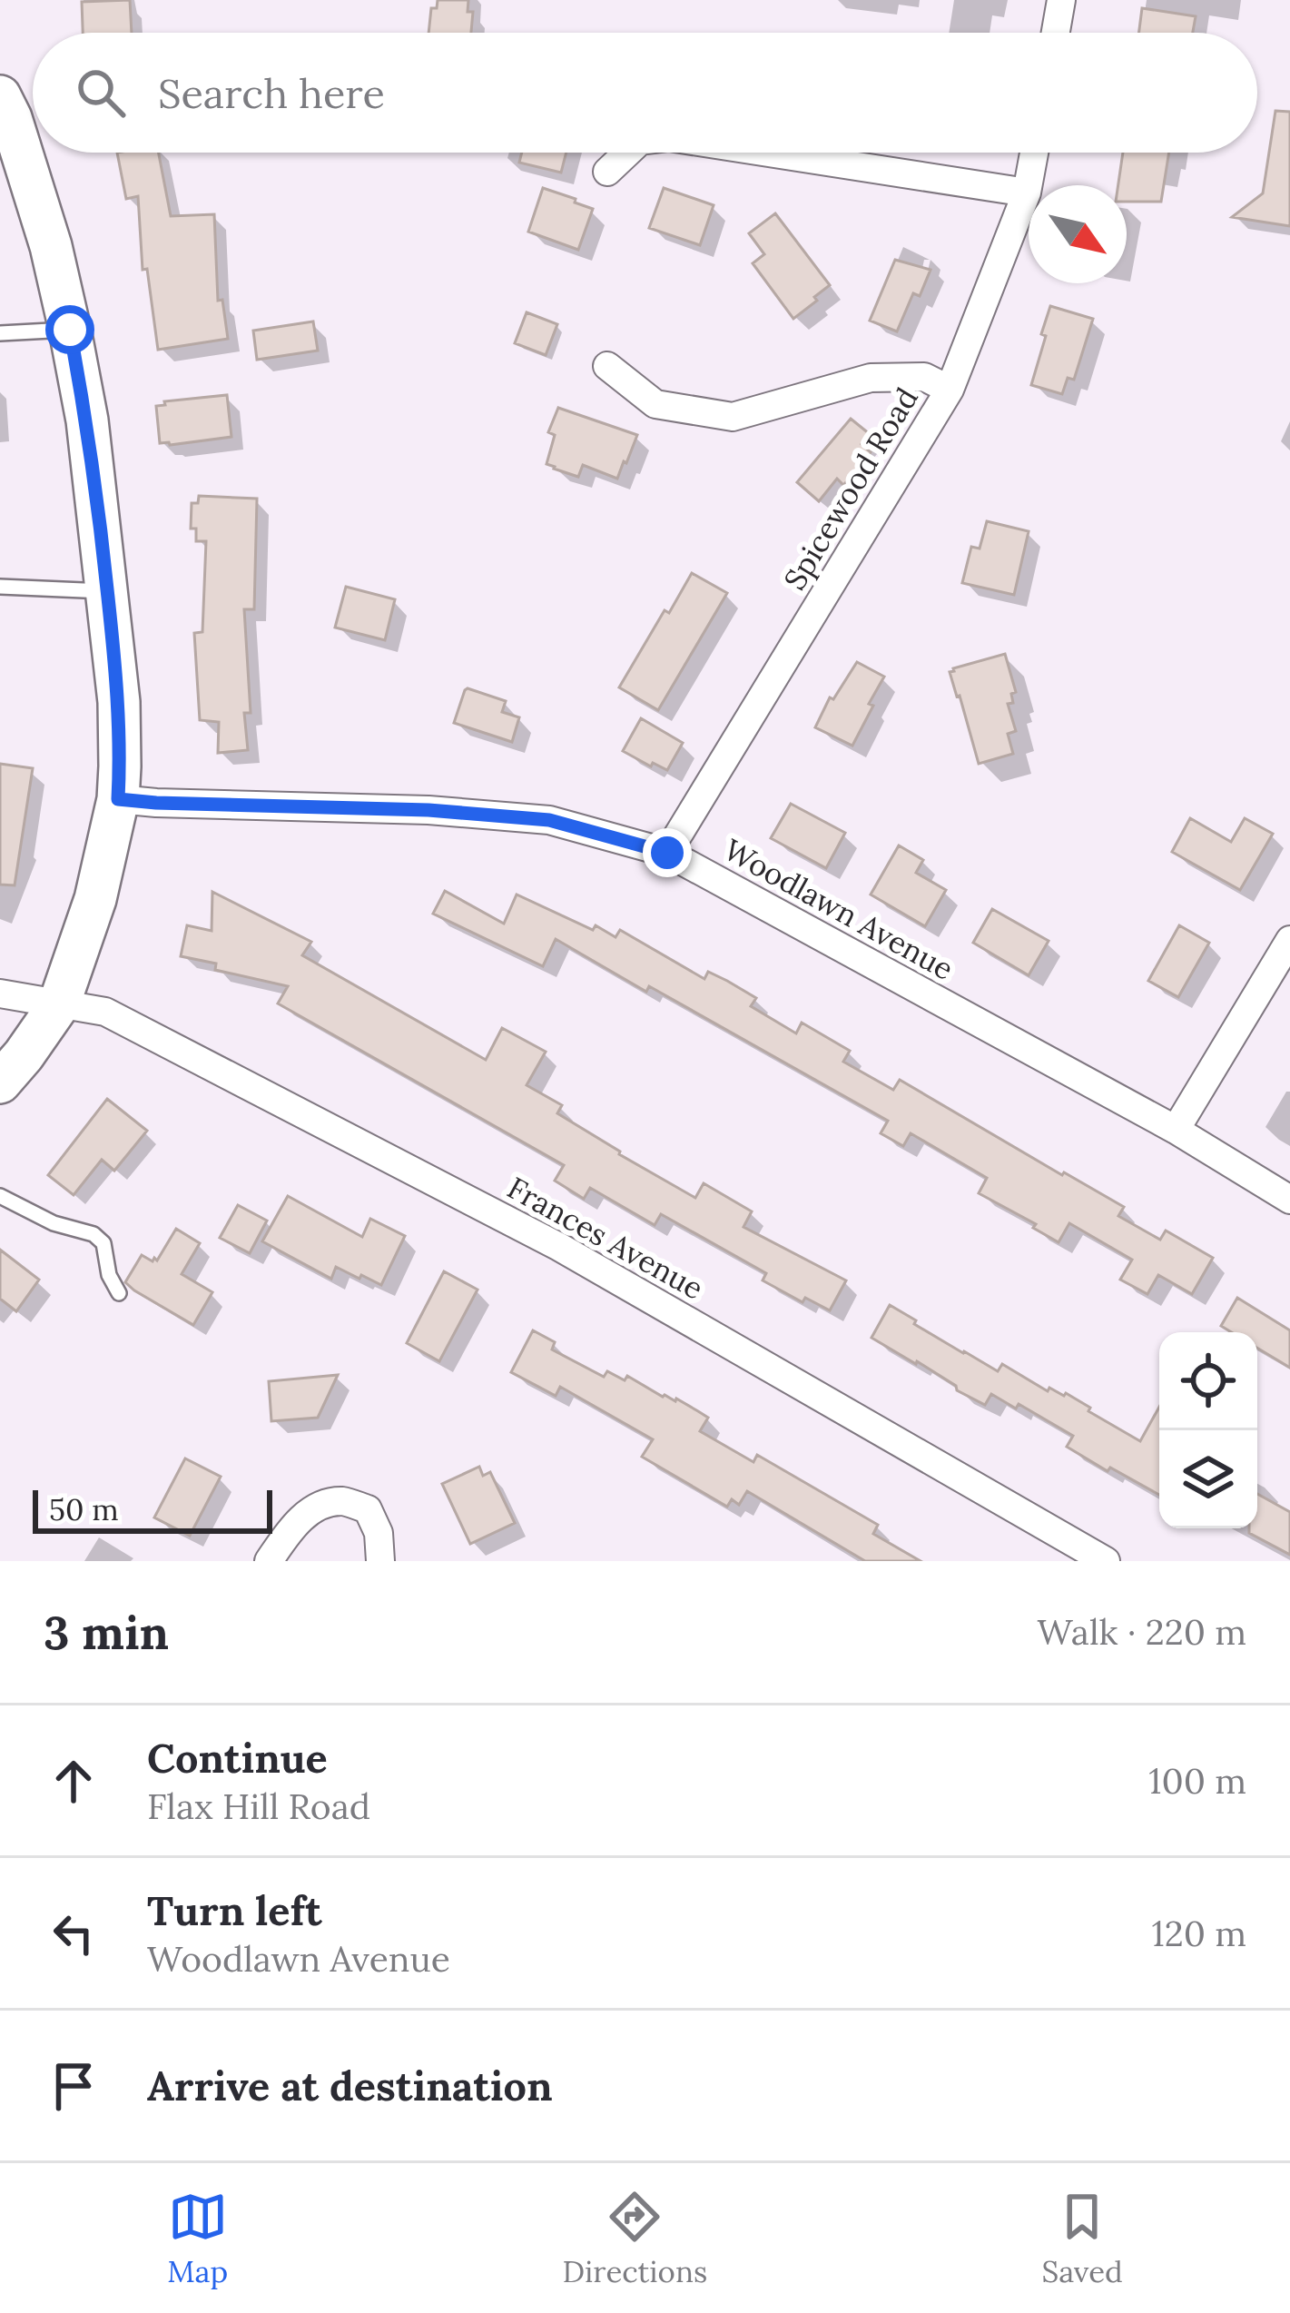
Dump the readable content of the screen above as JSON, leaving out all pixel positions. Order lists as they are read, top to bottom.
{
  "streets": {
    "street": ["Spicewood Road", "Woodlawn Avenue", "Frances Avenue"]
  },
  "crossings": [
    ["Spicewood Road", "Woodlawn Avenue"]
  ],
  "scale_bar": "50 m",
  "north": "bottom right",
  "page": {
    "search": "Search here",
    "scale": "50 m",
    "heading": ["3 min", "Walk · 220 m"],
    "list": [
      ["Continue", "Flax Hill Road", "100 m"],
      ["Turn left", "Woodlawn Avenue", "120 m"],
      "Arrive at destination"
    ],
    "nav": ["Map", "Directions", "Saved"]
  }
}
